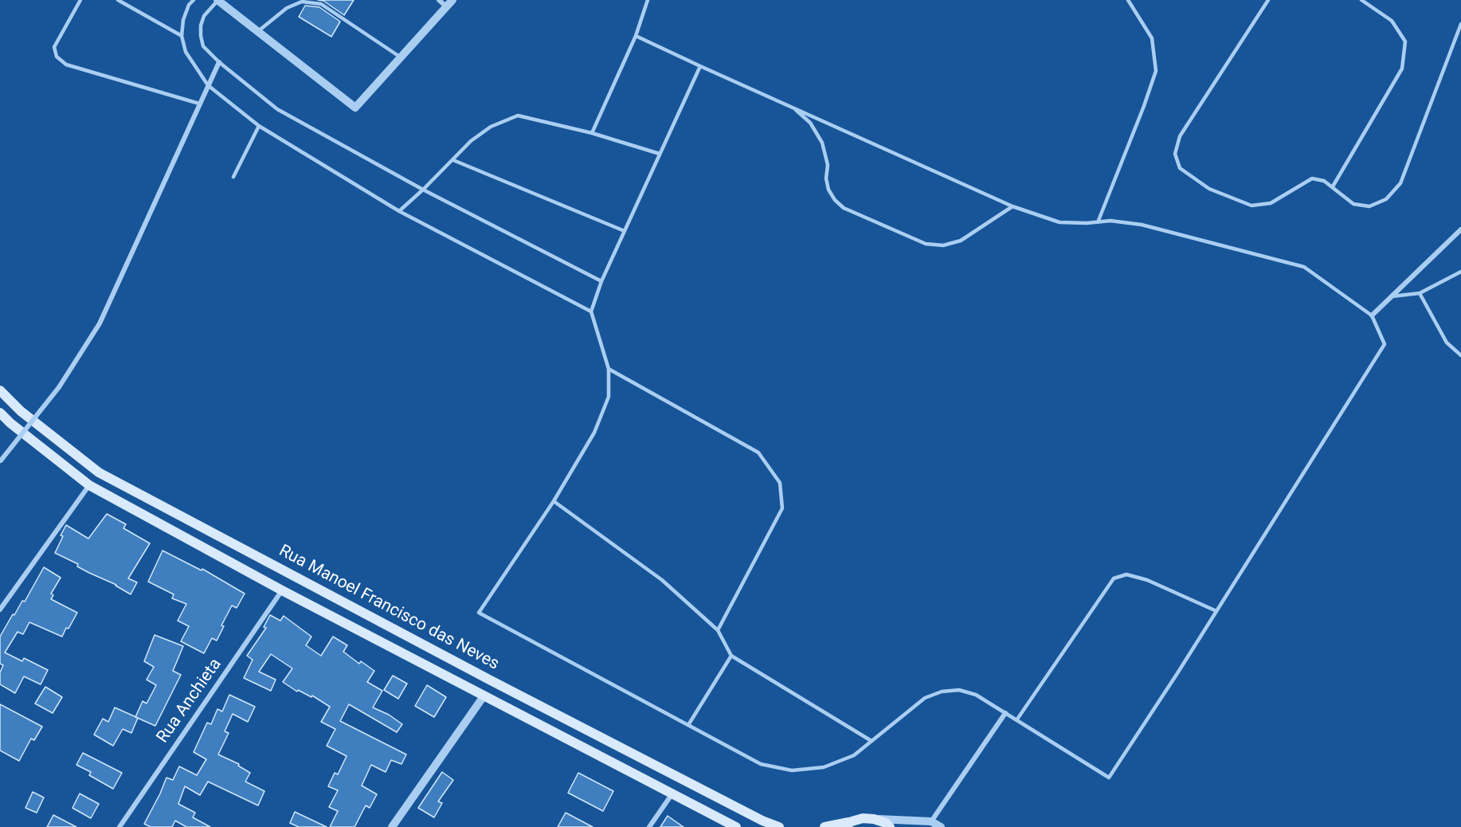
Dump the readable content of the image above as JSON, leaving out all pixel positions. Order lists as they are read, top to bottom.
{
  "streets": {
    "main road": ["Rua Manoel Francisco das Neves"],
    "street": ["Rua Anchieta"]
  },
  "crossings": [
    ["Rua Manoel Francisco das Neves", "Rua Anchieta"]
  ]
}
